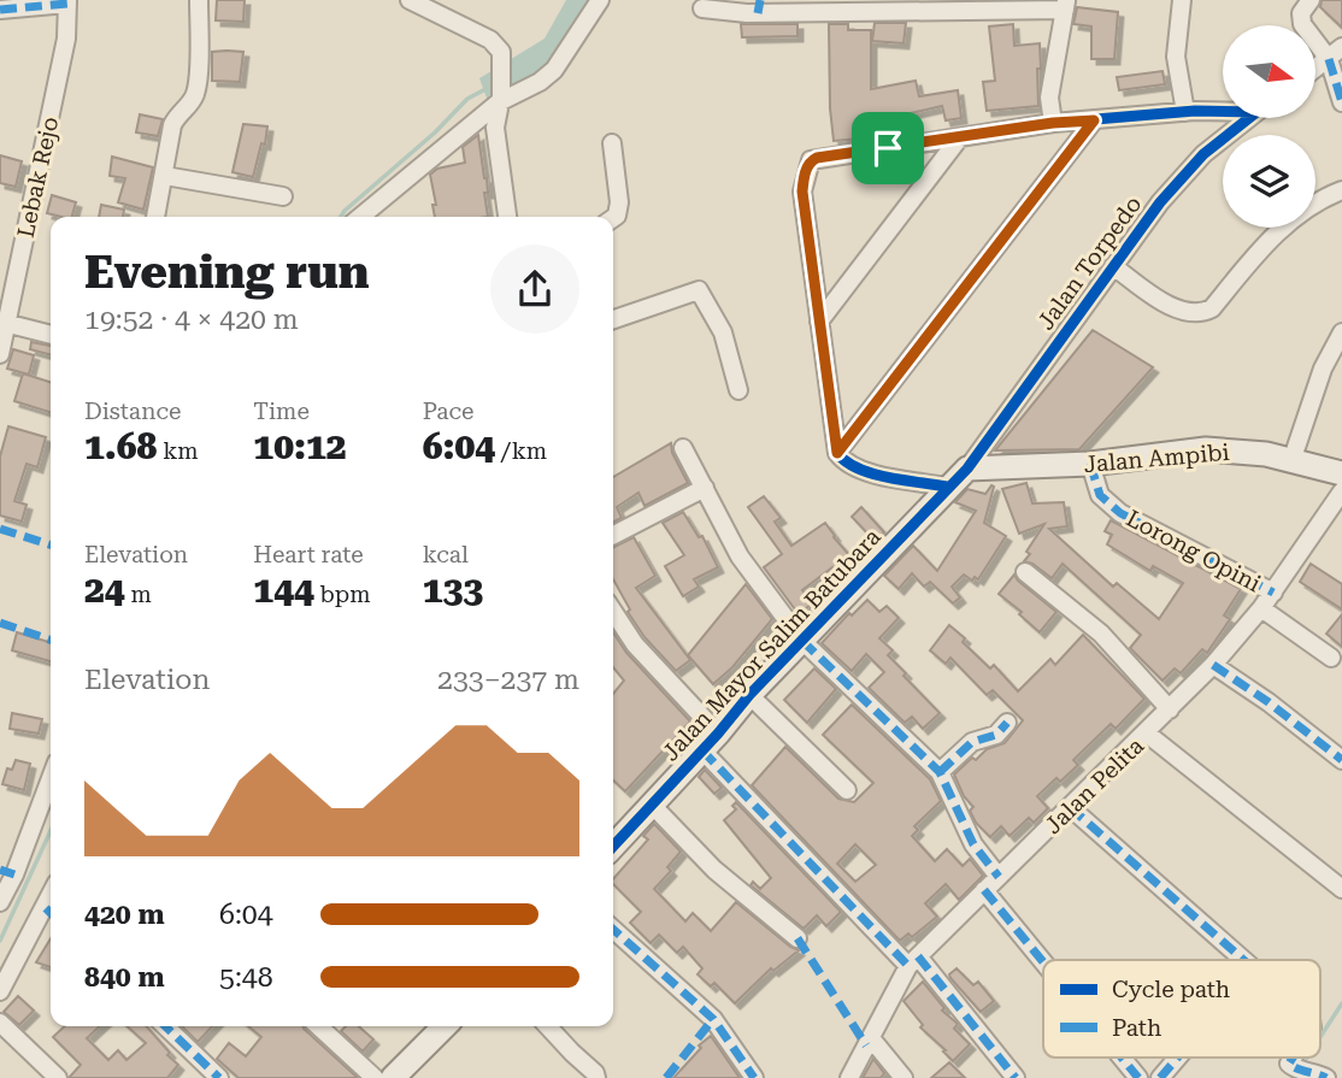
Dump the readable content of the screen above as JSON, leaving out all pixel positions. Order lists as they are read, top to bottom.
{
  "streets": {
    "street": [
      "Lebak Rejo",
      "Jalan Torpedo",
      "Jalan Ampibi",
      "Lorong Opini",
      "Jalan Mayor Salim Batubara",
      "Jalan Pelita"
    ]
  },
  "crossings": [
    ["Jalan Torpedo", "Jalan Ampibi"],
    ["Jalan Torpedo", "Jalan Mayor Salim Batubara"],
    ["Jalan Ampibi", "Lorong Opini"],
    ["Jalan Ampibi", "Jalan Mayor Salim Batubara"],
    ["Lorong Opini", "Jalan Pelita"]
  ],
  "legend": ["Cycle path", "Path"],
  "north": "right",
  "page": {
    "heading": ["Evening run", "19:52 · 4 × 420 m"],
    "stats": [
      ["Distance", "1.68 km"],
      ["Time", "10:12"],
      ["Pace", "6:04 /km"],
      ["Elevation", "24 m"],
      ["Heart rate", "144 bpm"],
      ["kcal", "133"]
    ],
    "chart": ["Elevation", "233–237 m"],
    "list": [
      {
        "name": "420 m",
        "note": "6:04"
      },
      {
        "name": "840 m",
        "note": "5:48"
      }
    ]
  }
}
